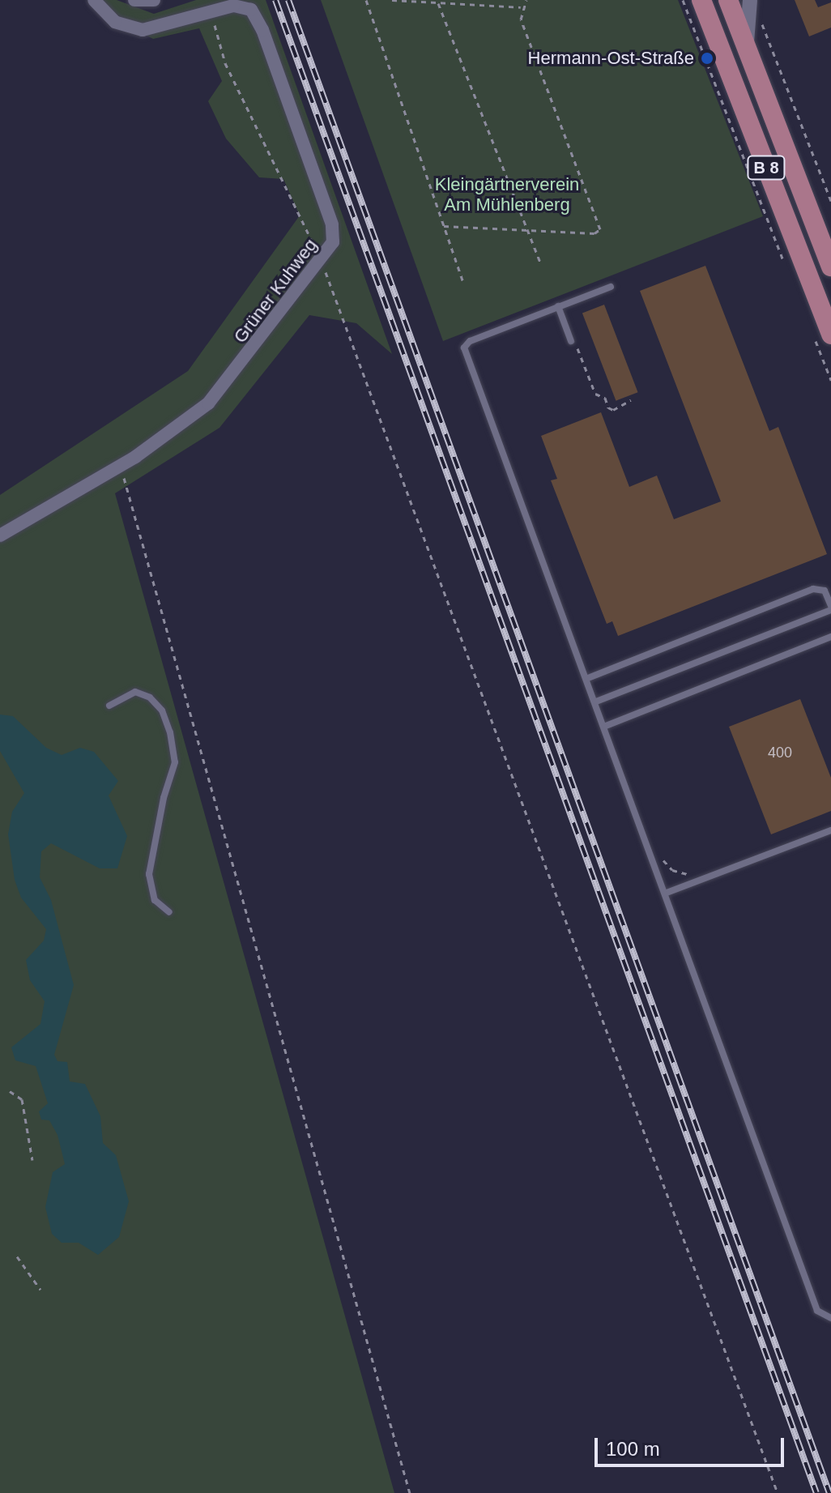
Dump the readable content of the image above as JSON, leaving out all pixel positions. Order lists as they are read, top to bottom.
{
  "streets": {
    "main road": ["B 8"],
    "street": ["Grüner Kuhweg"]
  },
  "parks": ["Kleingärtnerverein Am Mühlenberg"],
  "places": ["Hermann-Ost-Straße"],
  "house_numbers": ["400"],
  "scale_bar": "100 m"
}
